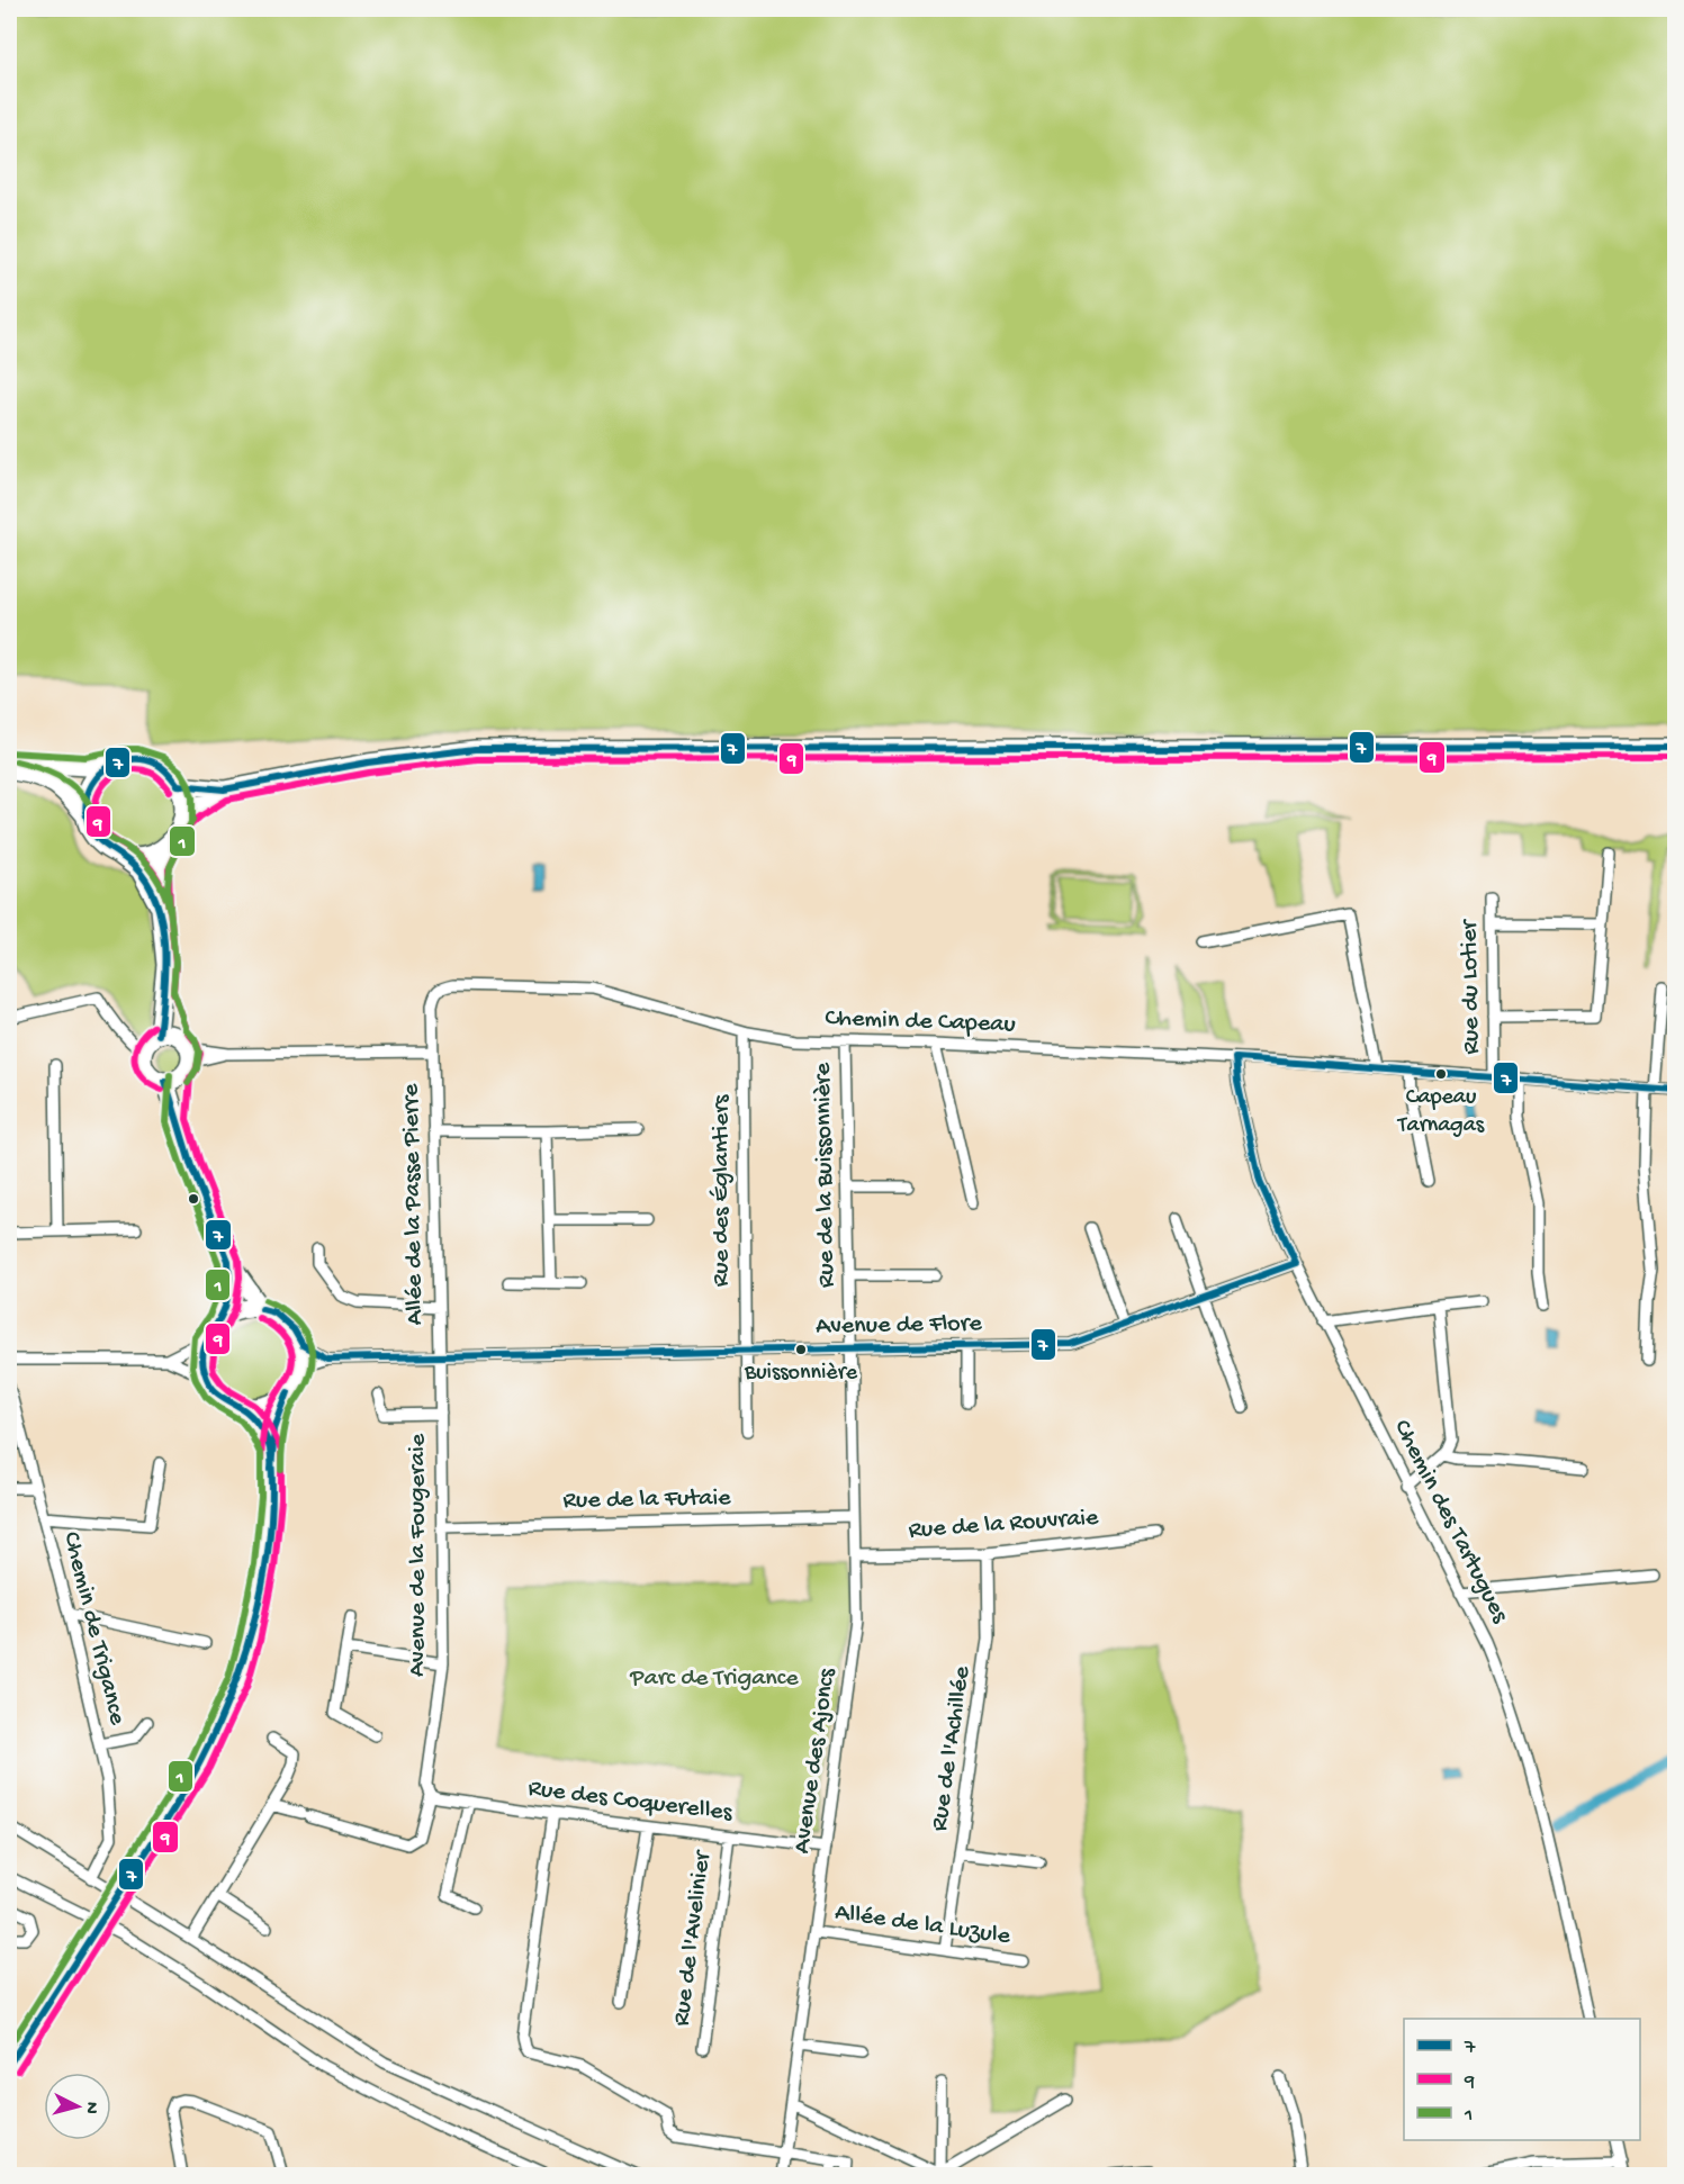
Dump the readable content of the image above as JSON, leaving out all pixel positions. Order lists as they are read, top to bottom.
{
  "streets": {
    "street": [
      "Rue du Lotier",
      "Chemin de Capeau",
      "Rue de la Buissonnière",
      "Rue des Églantiers",
      "Allée de la Passe Pierre",
      "Avenue de Flore",
      "Rue de la Futaie",
      "Chemin des Tartugues",
      "Rue de la Rouvraie",
      "Avenue de la Fougeraie",
      "Chemin de Trigance",
      "Rue de l'Achillée",
      "Avenue des Ajoncs",
      "Rue des Coquerelles",
      "Allée de la Luzule",
      "Rue de l'Avelinier"
    ]
  },
  "crossings": [
    ["Rue du Lotier", "Chemin de Capeau"],
    ["Chemin de Capeau", "Rue de la Buissonnière"],
    ["Chemin de Capeau", "Rue des Églantiers"],
    ["Chemin de Capeau", "Allée de la Passe Pierre"],
    ["Chemin de Capeau", "Chemin des Tartugues"],
    ["Rue de la Buissonnière", "Avenue de Flore"],
    ["Rue de la Buissonnière", "Avenue des Ajoncs"],
    ["Rue des Églantiers", "Avenue de Flore"],
    ["Allée de la Passe Pierre", "Avenue de Flore"],
    ["Allée de la Passe Pierre", "Avenue de la Fougeraie"],
    ["Avenue de Flore", "Chemin des Tartugues"],
    ["Avenue de Flore", "Avenue de la Fougeraie"],
    ["Avenue de Flore", "Avenue des Ajoncs"],
    ["Rue de la Futaie", "Avenue de la Fougeraie"],
    ["Rue de la Futaie", "Avenue des Ajoncs"],
    ["Rue de la Rouvraie", "Rue de l'Achillée"],
    ["Rue de la Rouvraie", "Avenue des Ajoncs"],
    ["Avenue de la Fougeraie", "Rue des Coquerelles"],
    ["Rue de l'Achillée", "Allée de la Luzule"],
    ["Avenue des Ajoncs", "Rue des Coquerelles"],
    ["Avenue des Ajoncs", "Allée de la Luzule"],
    ["Rue des Coquerelles", "Rue de l'Avelinier"]
  ],
  "parks": ["Parc de Trigance"],
  "places": ["Capeau Tarnagas", "Buissonnière"],
  "lines": ["transit line 7", "transit line 1", "transit line 9"],
  "legend": ["7", "9", "1"],
  "north": "right"
}
